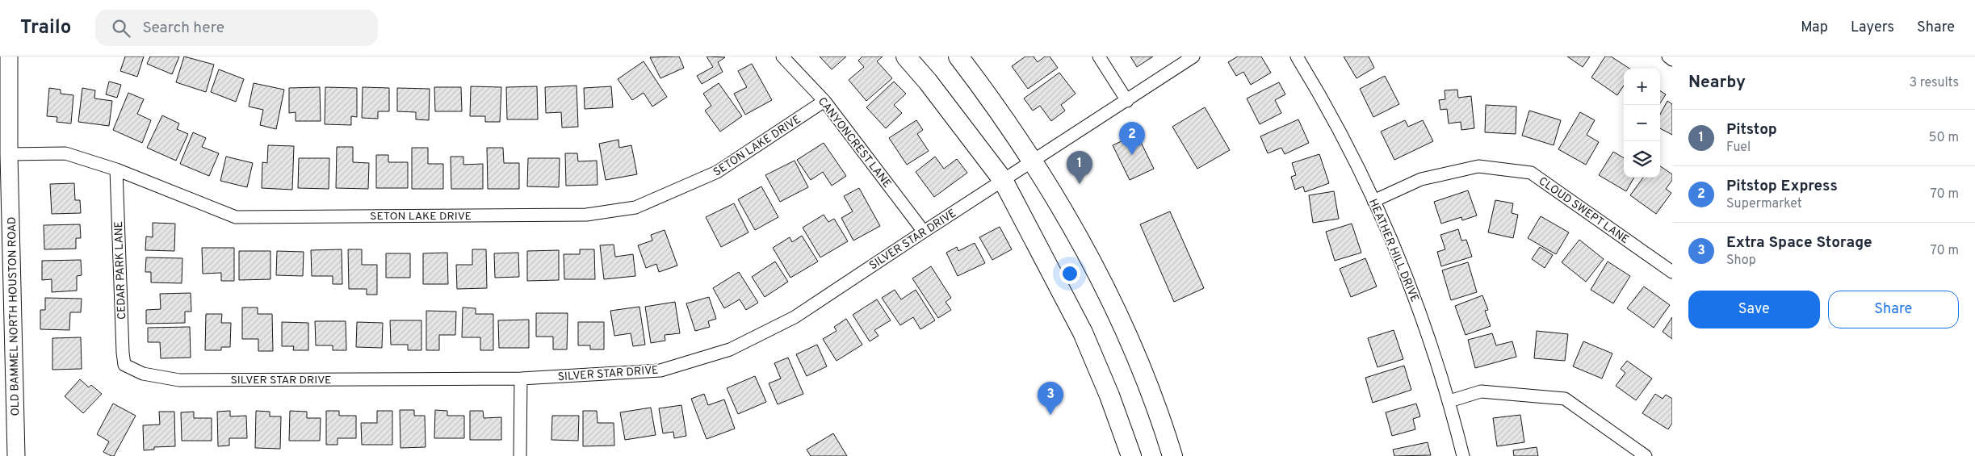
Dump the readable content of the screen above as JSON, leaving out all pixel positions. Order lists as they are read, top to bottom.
{
  "streets": {
    "street": [
      "CANYONCREST LANE",
      "SETON LAKE DRIVE",
      "CLOUD SWEPT LANE",
      "SILVER STAR DRIVE",
      "HEATHER HILL DRIVE",
      "CEDAR PARK LANE",
      "OLD BAMMEL NORTH HOUSTON ROAD"
    ]
  },
  "crossings": [
    ["CANYONCREST LANE", "SETON LAKE DRIVE"],
    ["CANYONCREST LANE", "SILVER STAR DRIVE"],
    ["SETON LAKE DRIVE", "CEDAR PARK LANE"],
    ["SETON LAKE DRIVE", "OLD BAMMEL NORTH HOUSTON ROAD"],
    ["CLOUD SWEPT LANE", "HEATHER HILL DRIVE"],
    ["SILVER STAR DRIVE", "CEDAR PARK LANE"]
  ],
  "page": {
    "header": "Trailo",
    "search": "Search here",
    "nav": ["Map", "Layers", "Share"],
    "heading": ["Nearby", "3 results"],
    "map_buttons": ["+", "−"],
    "list": [
      {
        "mark": "1",
        "name": "Pitstop",
        "note": "Fuel",
        "value": "50 m"
      },
      {
        "mark": "2",
        "name": "Pitstop Express",
        "note": "Supermarket",
        "value": "70 m"
      },
      {
        "mark": "3",
        "name": "Extra Space Storage",
        "note": "Shop",
        "value": "70 m"
      }
    ],
    "pins": ["2", "1", "3"],
    "buttons": ["Save", "Share"]
  }
}
